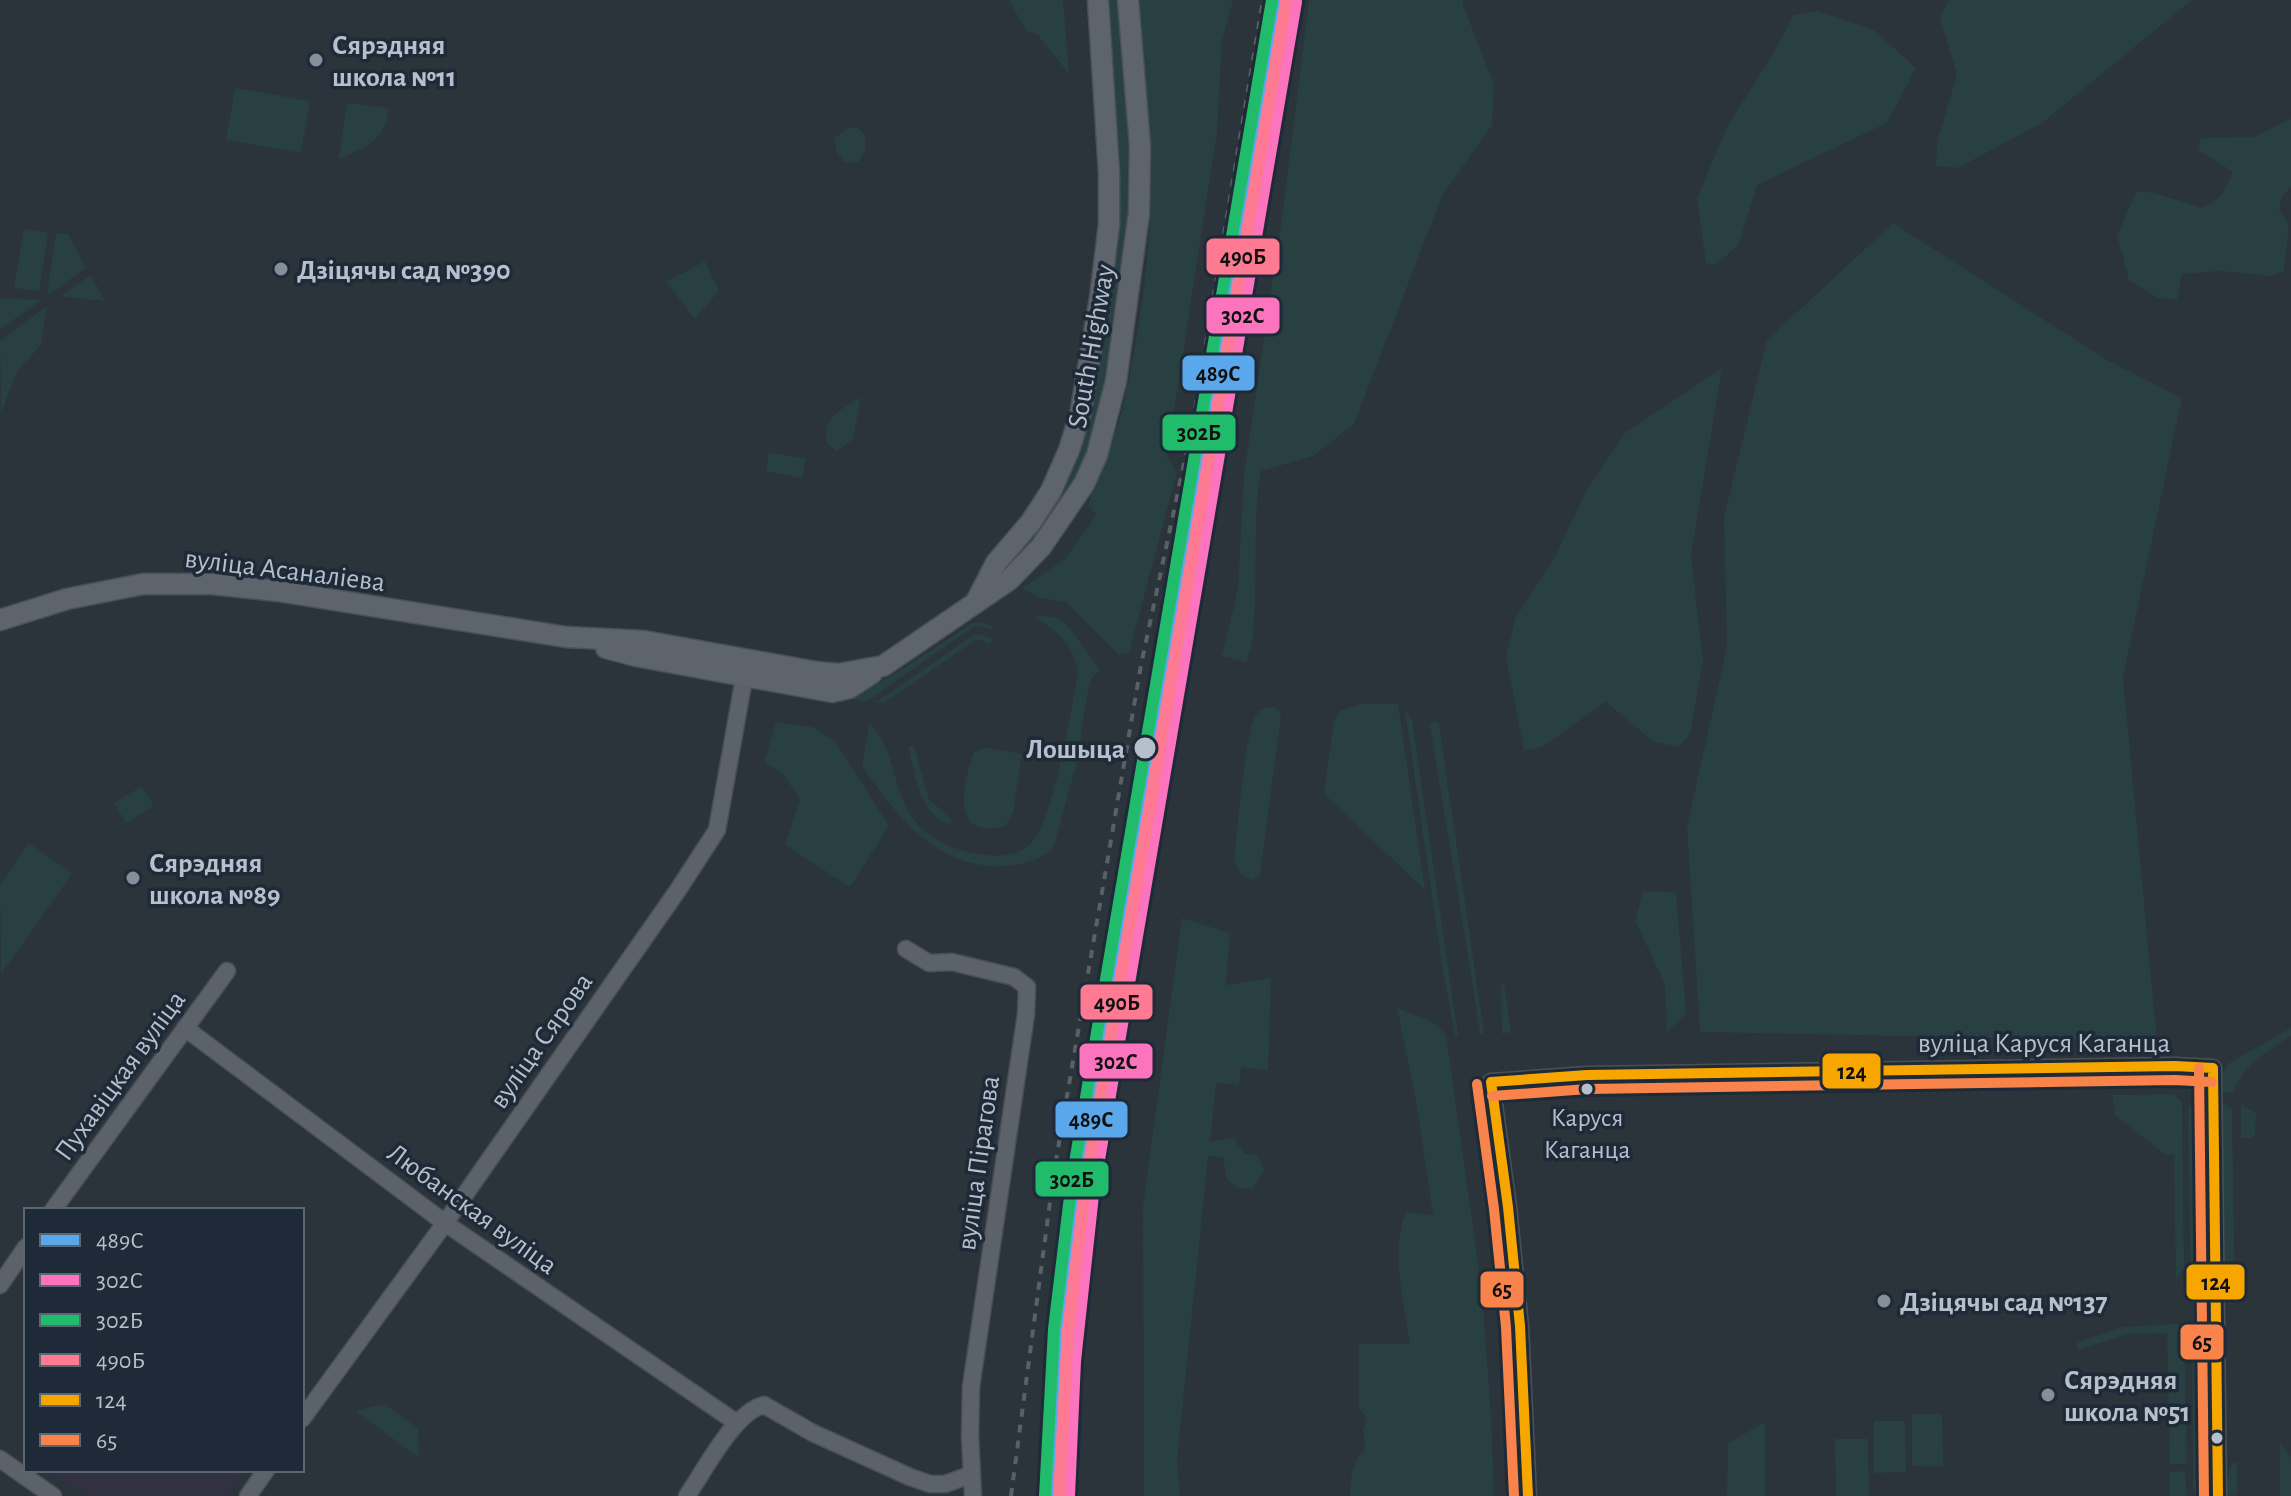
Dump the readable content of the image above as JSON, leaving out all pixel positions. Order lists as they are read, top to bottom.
{
  "streets": {
    "main road": ["South Highway", "вуліца Асаналіева"],
    "street": [
      "вуліца Сярова",
      "вуліца Каруся Каганца",
      "Пухавіцкая вуліца",
      "вуліца Пірагова",
      "Любанская вуліца"
    ]
  },
  "crossings": [
    ["South Highway", "вуліца Асаналіева"],
    ["вуліца Асаналіева", "вуліца Сярова"],
    ["вуліца Сярова", "Любанская вуліца"],
    ["Пухавіцкая вуліца", "Любанская вуліца"]
  ],
  "places": [
    "Сярэдняя школа №11",
    "Дзіцячы сад №390",
    "Лошыца",
    "Сярэдняя школа №89",
    "Каруся Каганца",
    "Дзіцячы сад №137",
    "Сярэдняя школа №51"
  ],
  "lines": [
    "transit line 489С",
    "transit line 302Б",
    "transit line 302С",
    "transit line 490Б",
    "transit line 124",
    "transit line 65"
  ],
  "legend": [
    "489С",
    "302С",
    "302Б",
    "490Б",
    "124",
    "65"
  ]
}
